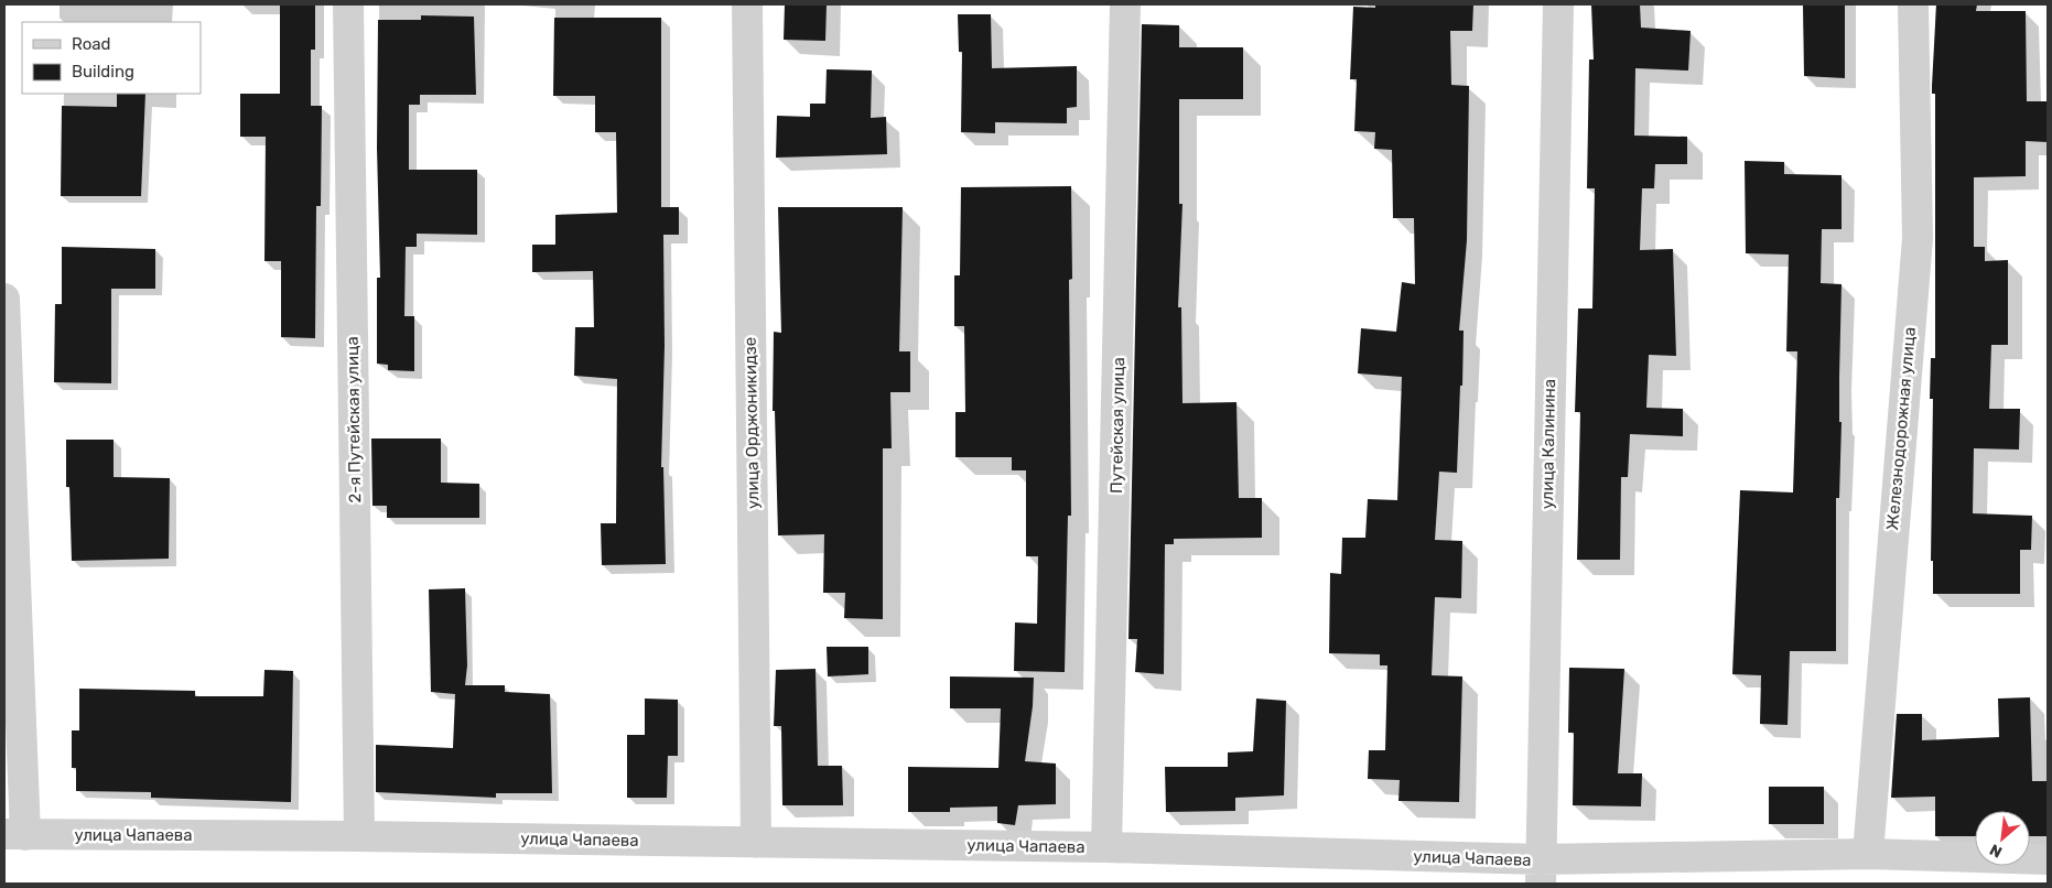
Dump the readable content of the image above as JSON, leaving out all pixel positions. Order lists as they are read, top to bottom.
{
  "streets": {
    "street": [
      "2-я Путейская улица",
      "улица Орджоникидзе",
      "Путейская улица",
      "Железнодорожная улица",
      "улица Калинина",
      "улица Чапаева"
    ]
  },
  "crossings": [
    ["2-я Путейская улица", "улица Чапаева"],
    ["улица Орджоникидзе", "улица Чапаева"],
    ["Путейская улица", "улица Чапаева"],
    ["Железнодорожная улица", "улица Чапаева"],
    ["улица Калинина", "улица Чапаева"]
  ],
  "legend": ["Road", "Building"],
  "north": "bottom left"
}
